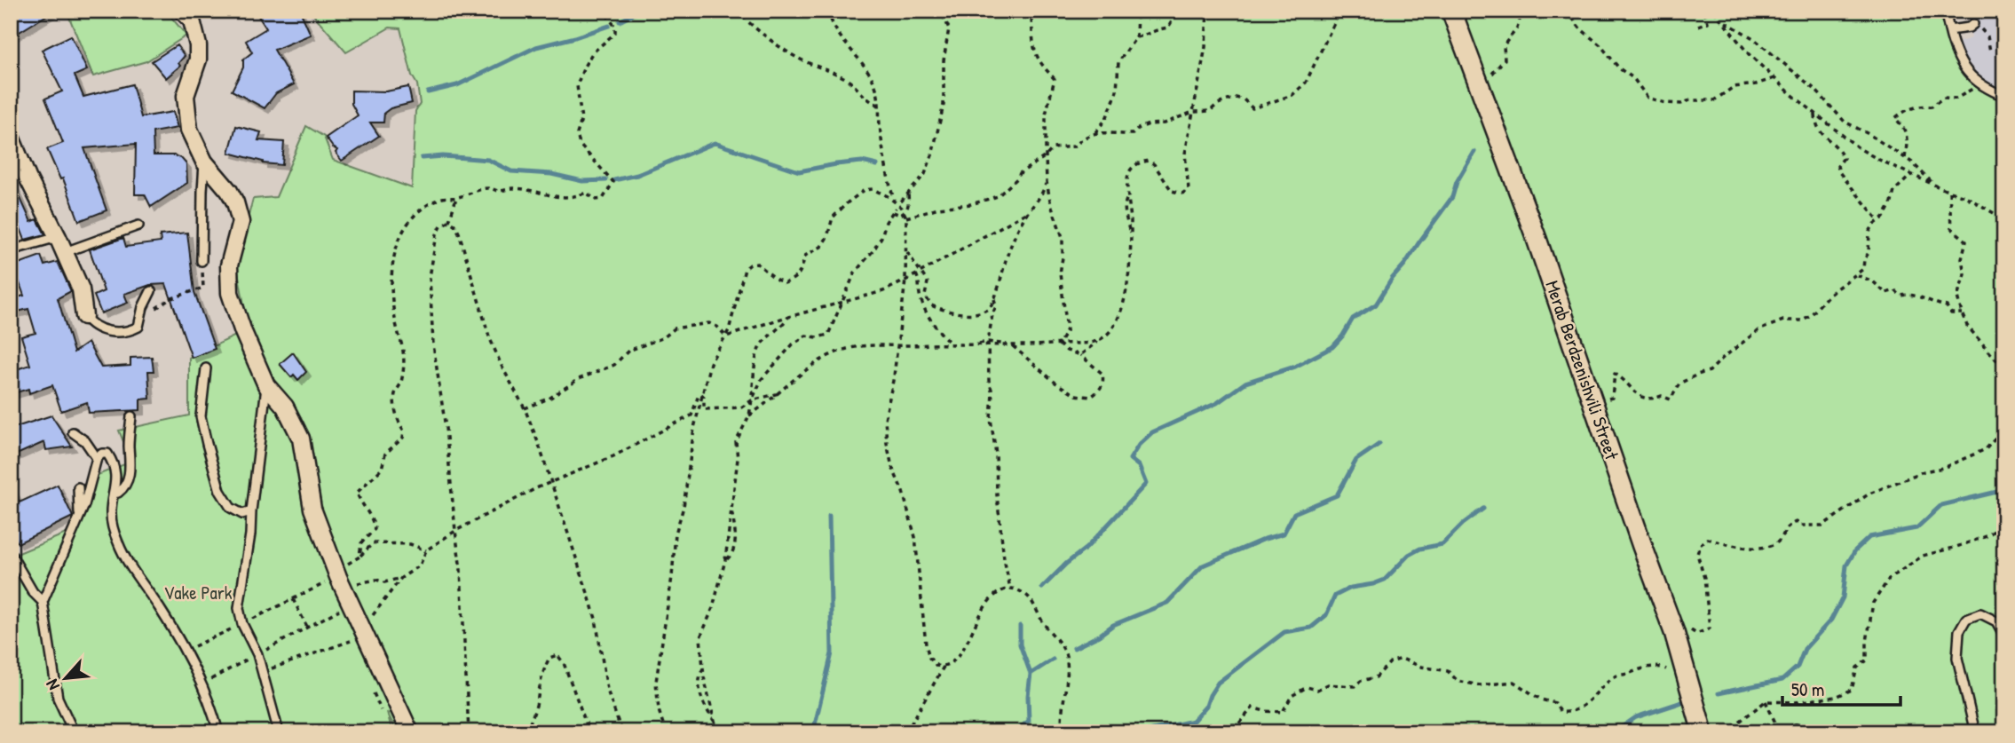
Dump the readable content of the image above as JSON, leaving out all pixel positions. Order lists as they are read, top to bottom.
{
  "streets": {
    "street": ["Merab Berdzenishvili Street"]
  },
  "parks": ["Vake Park"],
  "scale_bar": "50 m",
  "north": "bottom left"
}
